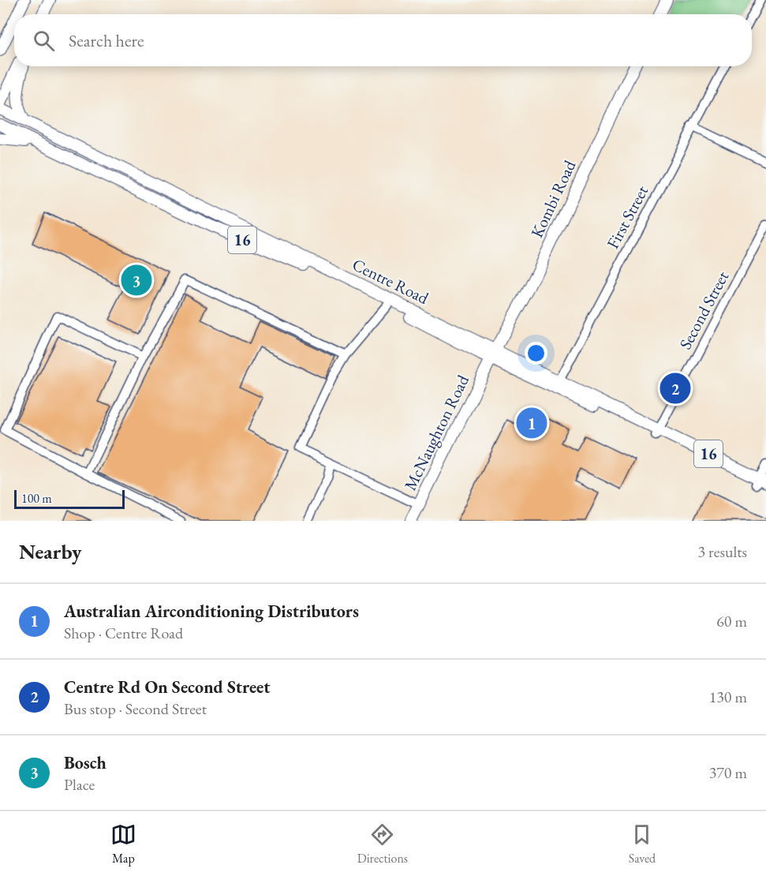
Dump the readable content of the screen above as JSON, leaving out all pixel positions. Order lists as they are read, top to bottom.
{
  "streets": {
    "main road": [
      "Kombi Road",
      "16",
      "Centre Road",
      "McNaughton Road"
    ],
    "street": ["First Street", "Second Street"]
  },
  "crossings": [
    ["Kombi Road", "Centre Road"],
    ["Kombi Road", "McNaughton Road"],
    ["First Street", "Centre Road"],
    ["Centre Road", "Second Street"],
    ["Centre Road", "McNaughton Road"]
  ],
  "scale_bar": "100 m",
  "page": {
    "search": "Search here",
    "pins": ["3", "2", "1"],
    "scale": "100 m",
    "heading": ["Nearby", "3 results"],
    "list": [
      {
        "mark": "1",
        "name": "Australian Airconditioning Distributors",
        "note": "Shop · Centre Road",
        "value": "60 m"
      },
      {
        "mark": "2",
        "name": "Centre Rd On Second Street",
        "note": "Bus stop · Second Street",
        "value": "130 m"
      },
      {
        "mark": "3",
        "name": "Bosch",
        "note": "Place",
        "value": "370 m"
      }
    ],
    "nav": ["Map", "Directions", "Saved"]
  }
}
